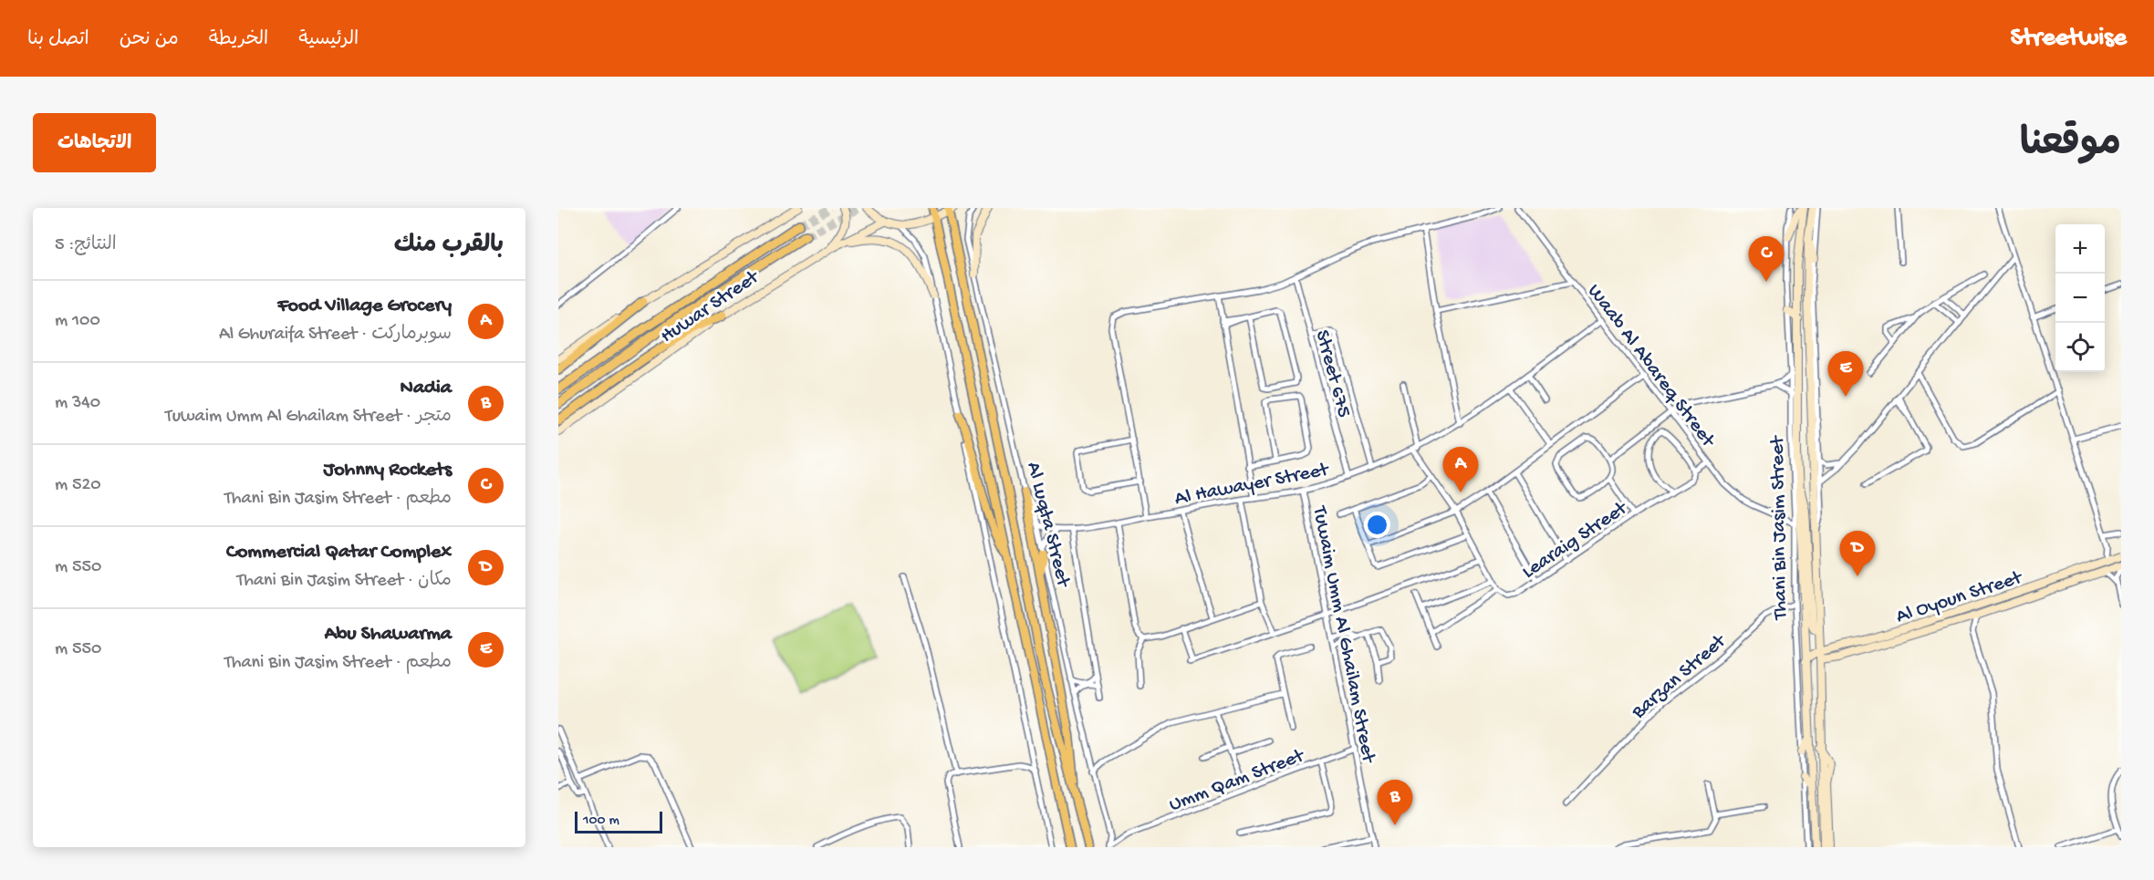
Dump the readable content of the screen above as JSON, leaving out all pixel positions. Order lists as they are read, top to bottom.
{
  "streets": {
    "highway": ["Huwar Street"],
    "main road": ["Al Luqta Street", "Thani Bin Jasim Street", "Al Oyoun Street"],
    "street": [
      "Waab Al Abareq Street",
      "Street 675",
      "Al Hawayer Street",
      "Learaig Street",
      "Tuwaim Umm Al Ghailam Street",
      "Barzan Street",
      "Umm Qam Street"
    ]
  },
  "crossings": [
    ["Waab Al Abareq Street", "Al Hawayer Street"],
    ["Waab Al Abareq Street", "Thani Bin Jasim Street"],
    ["Waab Al Abareq Street", "Learaig Street"],
    ["Street 675", "Al Hawayer Street"],
    ["Al Hawayer Street", "Al Luqta Street"],
    ["Al Hawayer Street", "Learaig Street"],
    ["Al Hawayer Street", "Tuwaim Umm Al Ghailam Street"],
    ["Al Luqta Street", "Umm Qam Street"],
    ["Thani Bin Jasim Street", "Al Oyoun Street"],
    ["Thani Bin Jasim Street", "Barzan Street"],
    ["Tuwaim Umm Al Ghailam Street", "Umm Qam Street"]
  ],
  "scale_bar": "100 m",
  "page": {
    "header": "Streetwise",
    "nav": [
      "الرئيسية",
      "الخريطة",
      "من نحن",
      "اتصل بنا"
    ],
    "title": "موقعنا",
    "buttons": "الاتجاهات",
    "heading": ["بالقرب منك", "النتائج: 5"],
    "map_buttons": ["+", "−"],
    "pins": [
      "C",
      "E",
      "A",
      "D",
      "B"
    ],
    "list": [
      {
        "mark": "A",
        "name": "Food Village Grocery",
        "note": "سوبرماركت · Al Ghuraifa Street",
        "value": "100 m"
      },
      {
        "mark": "B",
        "name": "Nadia",
        "note": "متجر · Tuwaim Umm Al Ghailam Street",
        "value": "340 m"
      },
      {
        "mark": "C",
        "name": "Johnny Rockets",
        "note": "مطعم · Thani Bin Jasim Street",
        "value": "520 m"
      },
      {
        "mark": "D",
        "name": "Commercial Qatar Complex",
        "note": "مكان · Thani Bin Jasim Street",
        "value": "550 m"
      },
      {
        "mark": "E",
        "name": "Abu Shawarma",
        "note": "مطعم · Thani Bin Jasim Street",
        "value": "550 m"
      }
    ],
    "scale": "100 m"
  }
}
